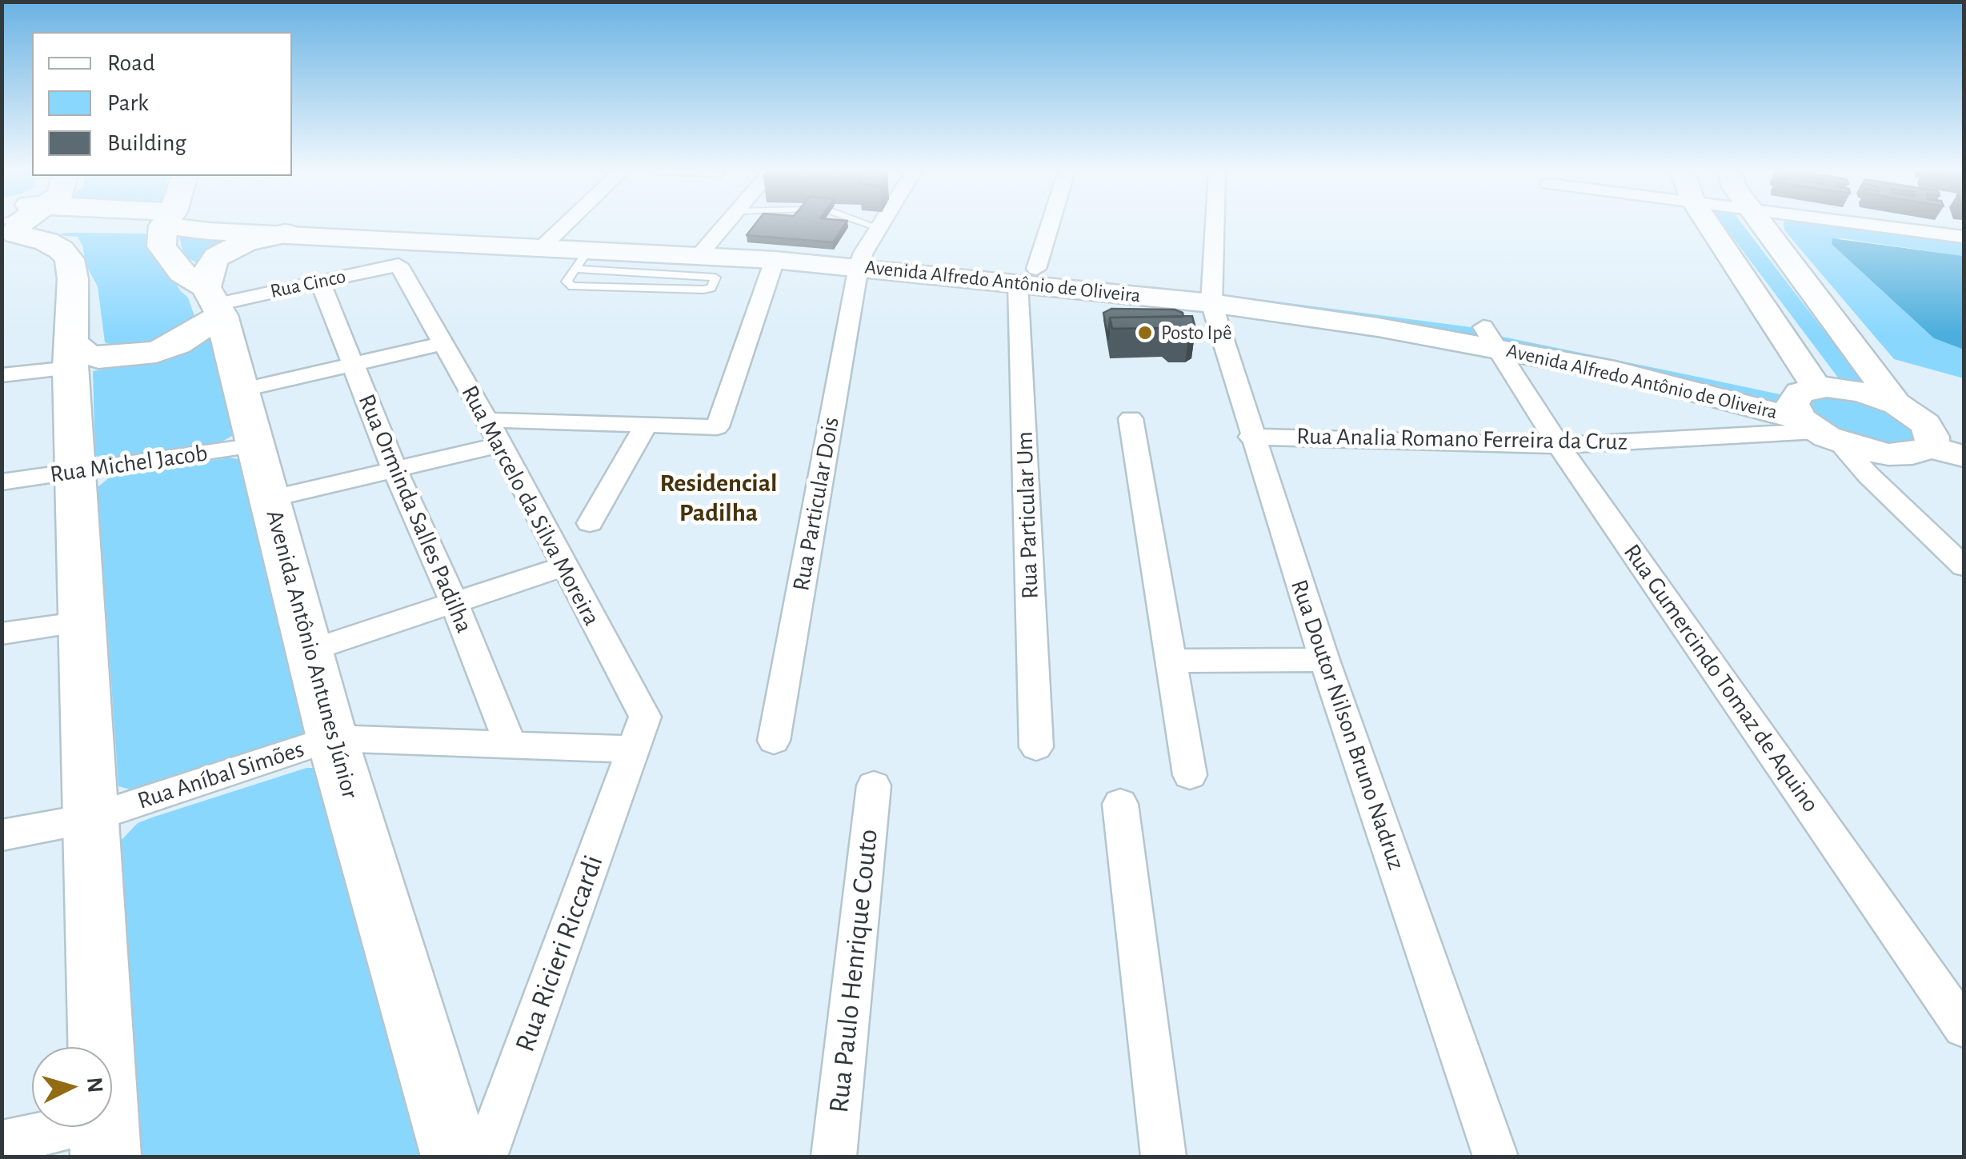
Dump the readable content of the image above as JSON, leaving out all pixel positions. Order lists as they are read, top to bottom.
{
  "streets": {
    "main road": ["Avenida Alfredo Antônio de Oliveira", "Avenida Antônio Antunes Júnior"],
    "street": [
      "Rua Cinco",
      "Rua Analia Romano Ferreira da Cruz",
      "Rua Michel Jacob",
      "Rua Particular Dois",
      "Rua Marcelo da Silva Moreira",
      "Rua Orminda Salles Padilha",
      "Rua Particular Um",
      "Rua Gumercindo Tomaz de Aquino",
      "Rua Doutor Nilson Bruno Nadruz",
      "Rua Aníbal Simões",
      "Rua Ricieri Riccardi",
      "Rua Paulo Henrique Couto"
    ]
  },
  "crossings": [
    ["Avenida Alfredo Antônio de Oliveira", "Rua Analia Romano Ferreira da Cruz"],
    ["Avenida Alfredo Antônio de Oliveira", "Rua Particular Dois"],
    ["Avenida Alfredo Antônio de Oliveira", "Rua Particular Um"],
    ["Avenida Alfredo Antônio de Oliveira", "Rua Gumercindo Tomaz de Aquino"],
    ["Avenida Alfredo Antônio de Oliveira", "Rua Doutor Nilson Bruno Nadruz"],
    ["Rua Cinco", "Rua Marcelo da Silva Moreira"],
    ["Rua Cinco", "Rua Orminda Salles Padilha"],
    ["Rua Cinco", "Avenida Antônio Antunes Júnior"],
    ["Rua Analia Romano Ferreira da Cruz", "Rua Gumercindo Tomaz de Aquino"],
    ["Rua Analia Romano Ferreira da Cruz", "Rua Doutor Nilson Bruno Nadruz"],
    ["Rua Michel Jacob", "Avenida Antônio Antunes Júnior"],
    ["Rua Marcelo da Silva Moreira", "Rua Aníbal Simões"],
    ["Rua Marcelo da Silva Moreira", "Rua Ricieri Riccardi"],
    ["Rua Orminda Salles Padilha", "Rua Aníbal Simões"],
    ["Avenida Antônio Antunes Júnior", "Rua Aníbal Simões"],
    ["Rua Aníbal Simões", "Rua Ricieri Riccardi"]
  ],
  "districts": ["Residencial Padilha"],
  "places": ["Posto Ipê"],
  "legend": ["Road", "Park", "Building"],
  "north": "right"
}
